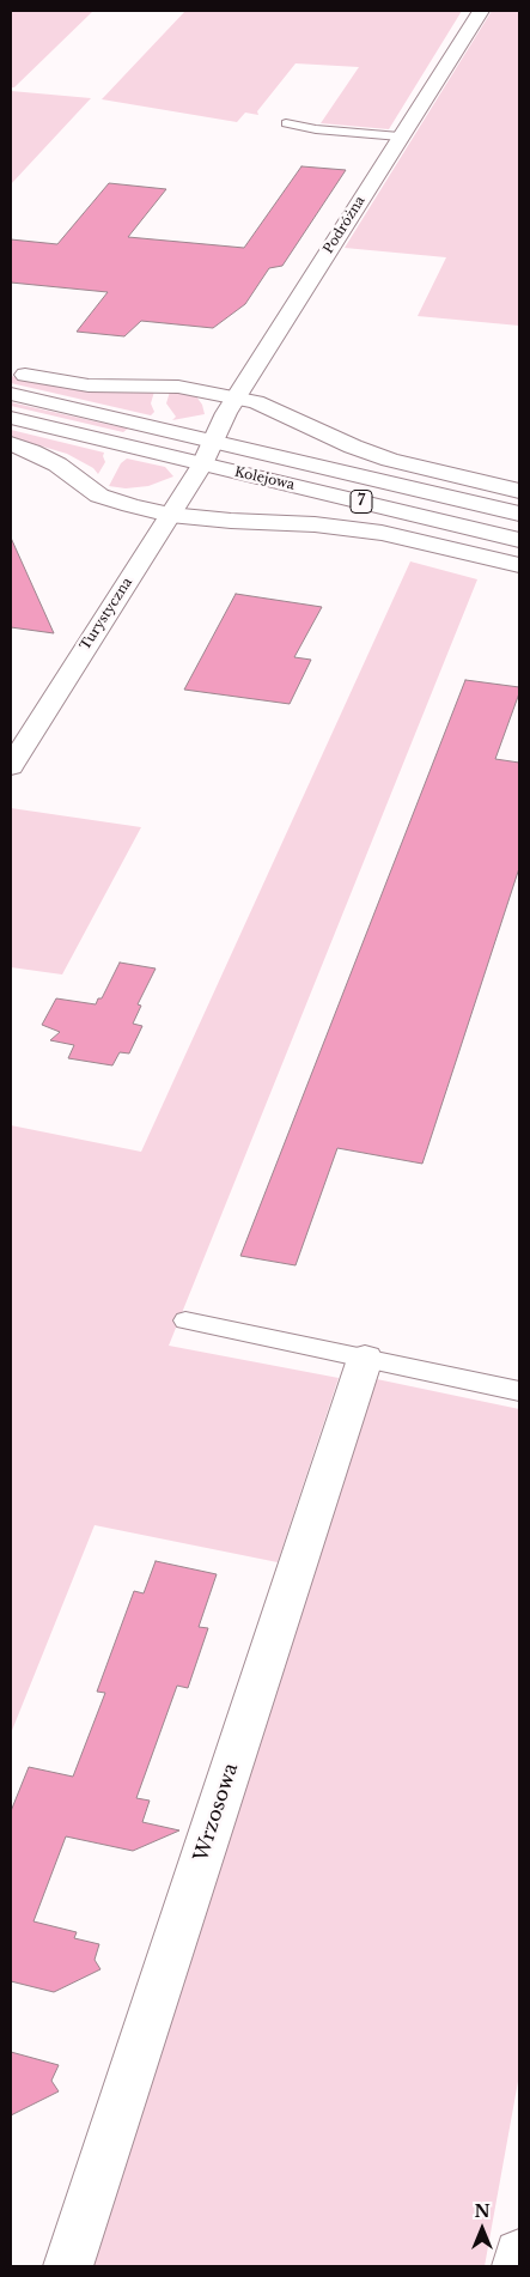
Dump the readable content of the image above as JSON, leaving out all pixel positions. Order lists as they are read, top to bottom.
{
  "streets": {
    "main road": [
      "Podróżna",
      "Kolejowa",
      "7",
      "Turystyczna",
      "Wrzosowa"
    ]
  },
  "crossings": [
    ["Podróżna", "Kolejowa"],
    ["Podróżna", "Turystyczna"],
    ["Kolejowa", "Turystyczna"]
  ],
  "north": "top"
}
